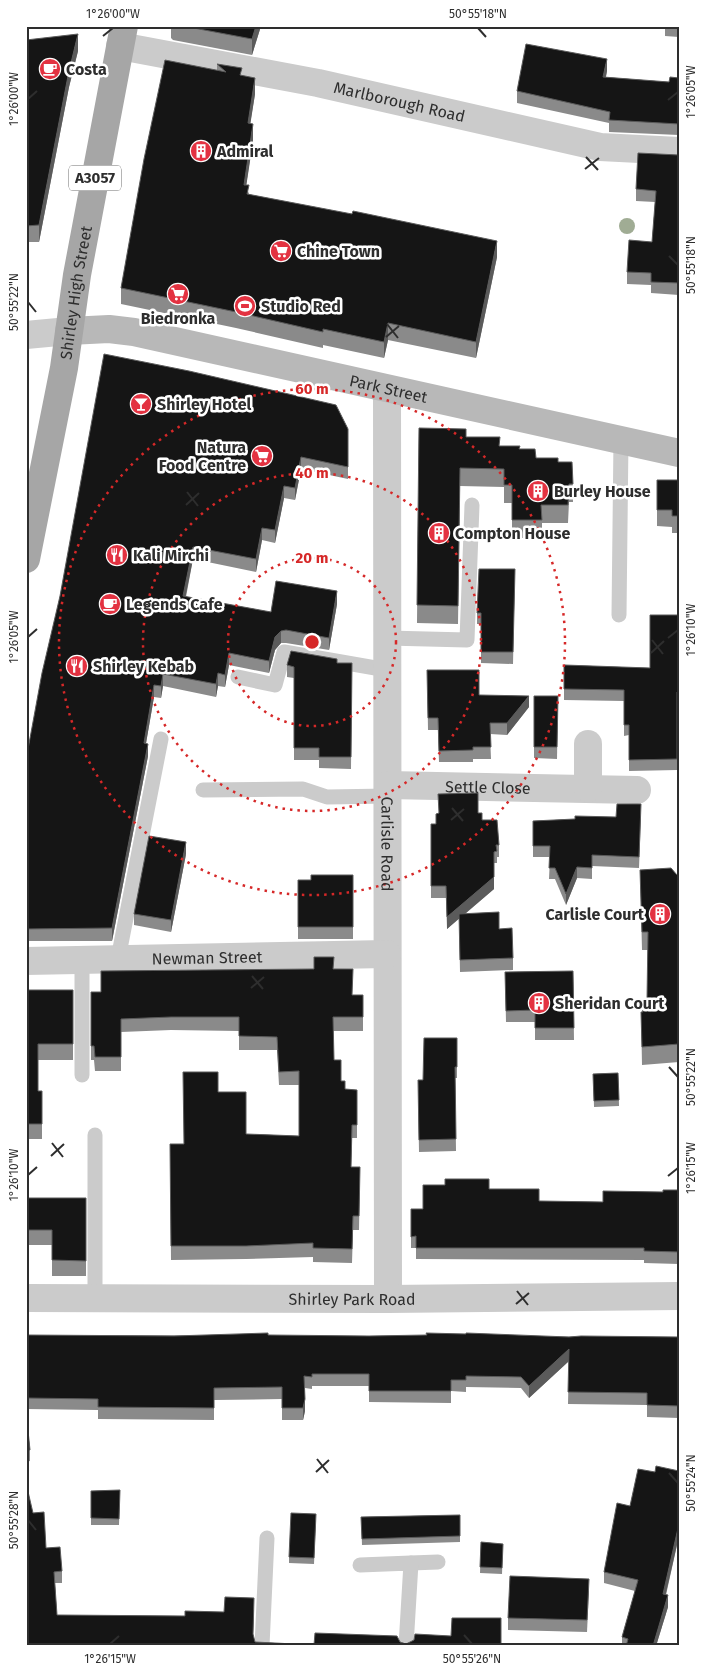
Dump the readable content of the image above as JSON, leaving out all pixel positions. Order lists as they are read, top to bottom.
{
  "streets": {
    "main road": ["A3057", "Shirley High Street"],
    "street": [
      "Marlborough Road",
      "Park Street",
      "Settle Close",
      "Carlisle Road",
      "Newman Street",
      "Shirley Park Road"
    ]
  },
  "crossings": [
    ["Marlborough Road", "Shirley High Street"],
    ["Shirley High Street", "Park Street"],
    ["Park Street", "Carlisle Road"],
    ["Settle Close", "Carlisle Road"],
    ["Carlisle Road", "Newman Street"],
    ["Carlisle Road", "Shirley Park Road"]
  ],
  "places": {
    "cafe": ["Costa", "Legends Cafe"],
    "building": [
      "Admiral",
      "Burley House",
      "Compton House",
      "Carlisle Court",
      "Sheridan Court"
    ],
    "supermarket": ["Chine Town", "Biedronka", "Natura Food Centre"],
    "sports": ["Studio Red"],
    "bar": ["Shirley Hotel"],
    "restaurant": ["Kali Mirchi", "Shirley Kebab"]
  },
  "coordinates": [
    "1°26'00\"W",
    "50°55'18\"N",
    "1°26'05\"W",
    "50°55'22\"N",
    "1°26'10\"W",
    "1°26'15\"W",
    "50°55'24\"N",
    "50°55'28\"N",
    "50°55'26\"N"
  ],
  "rings": ["60 m", "40 m", "20 m"]
}
